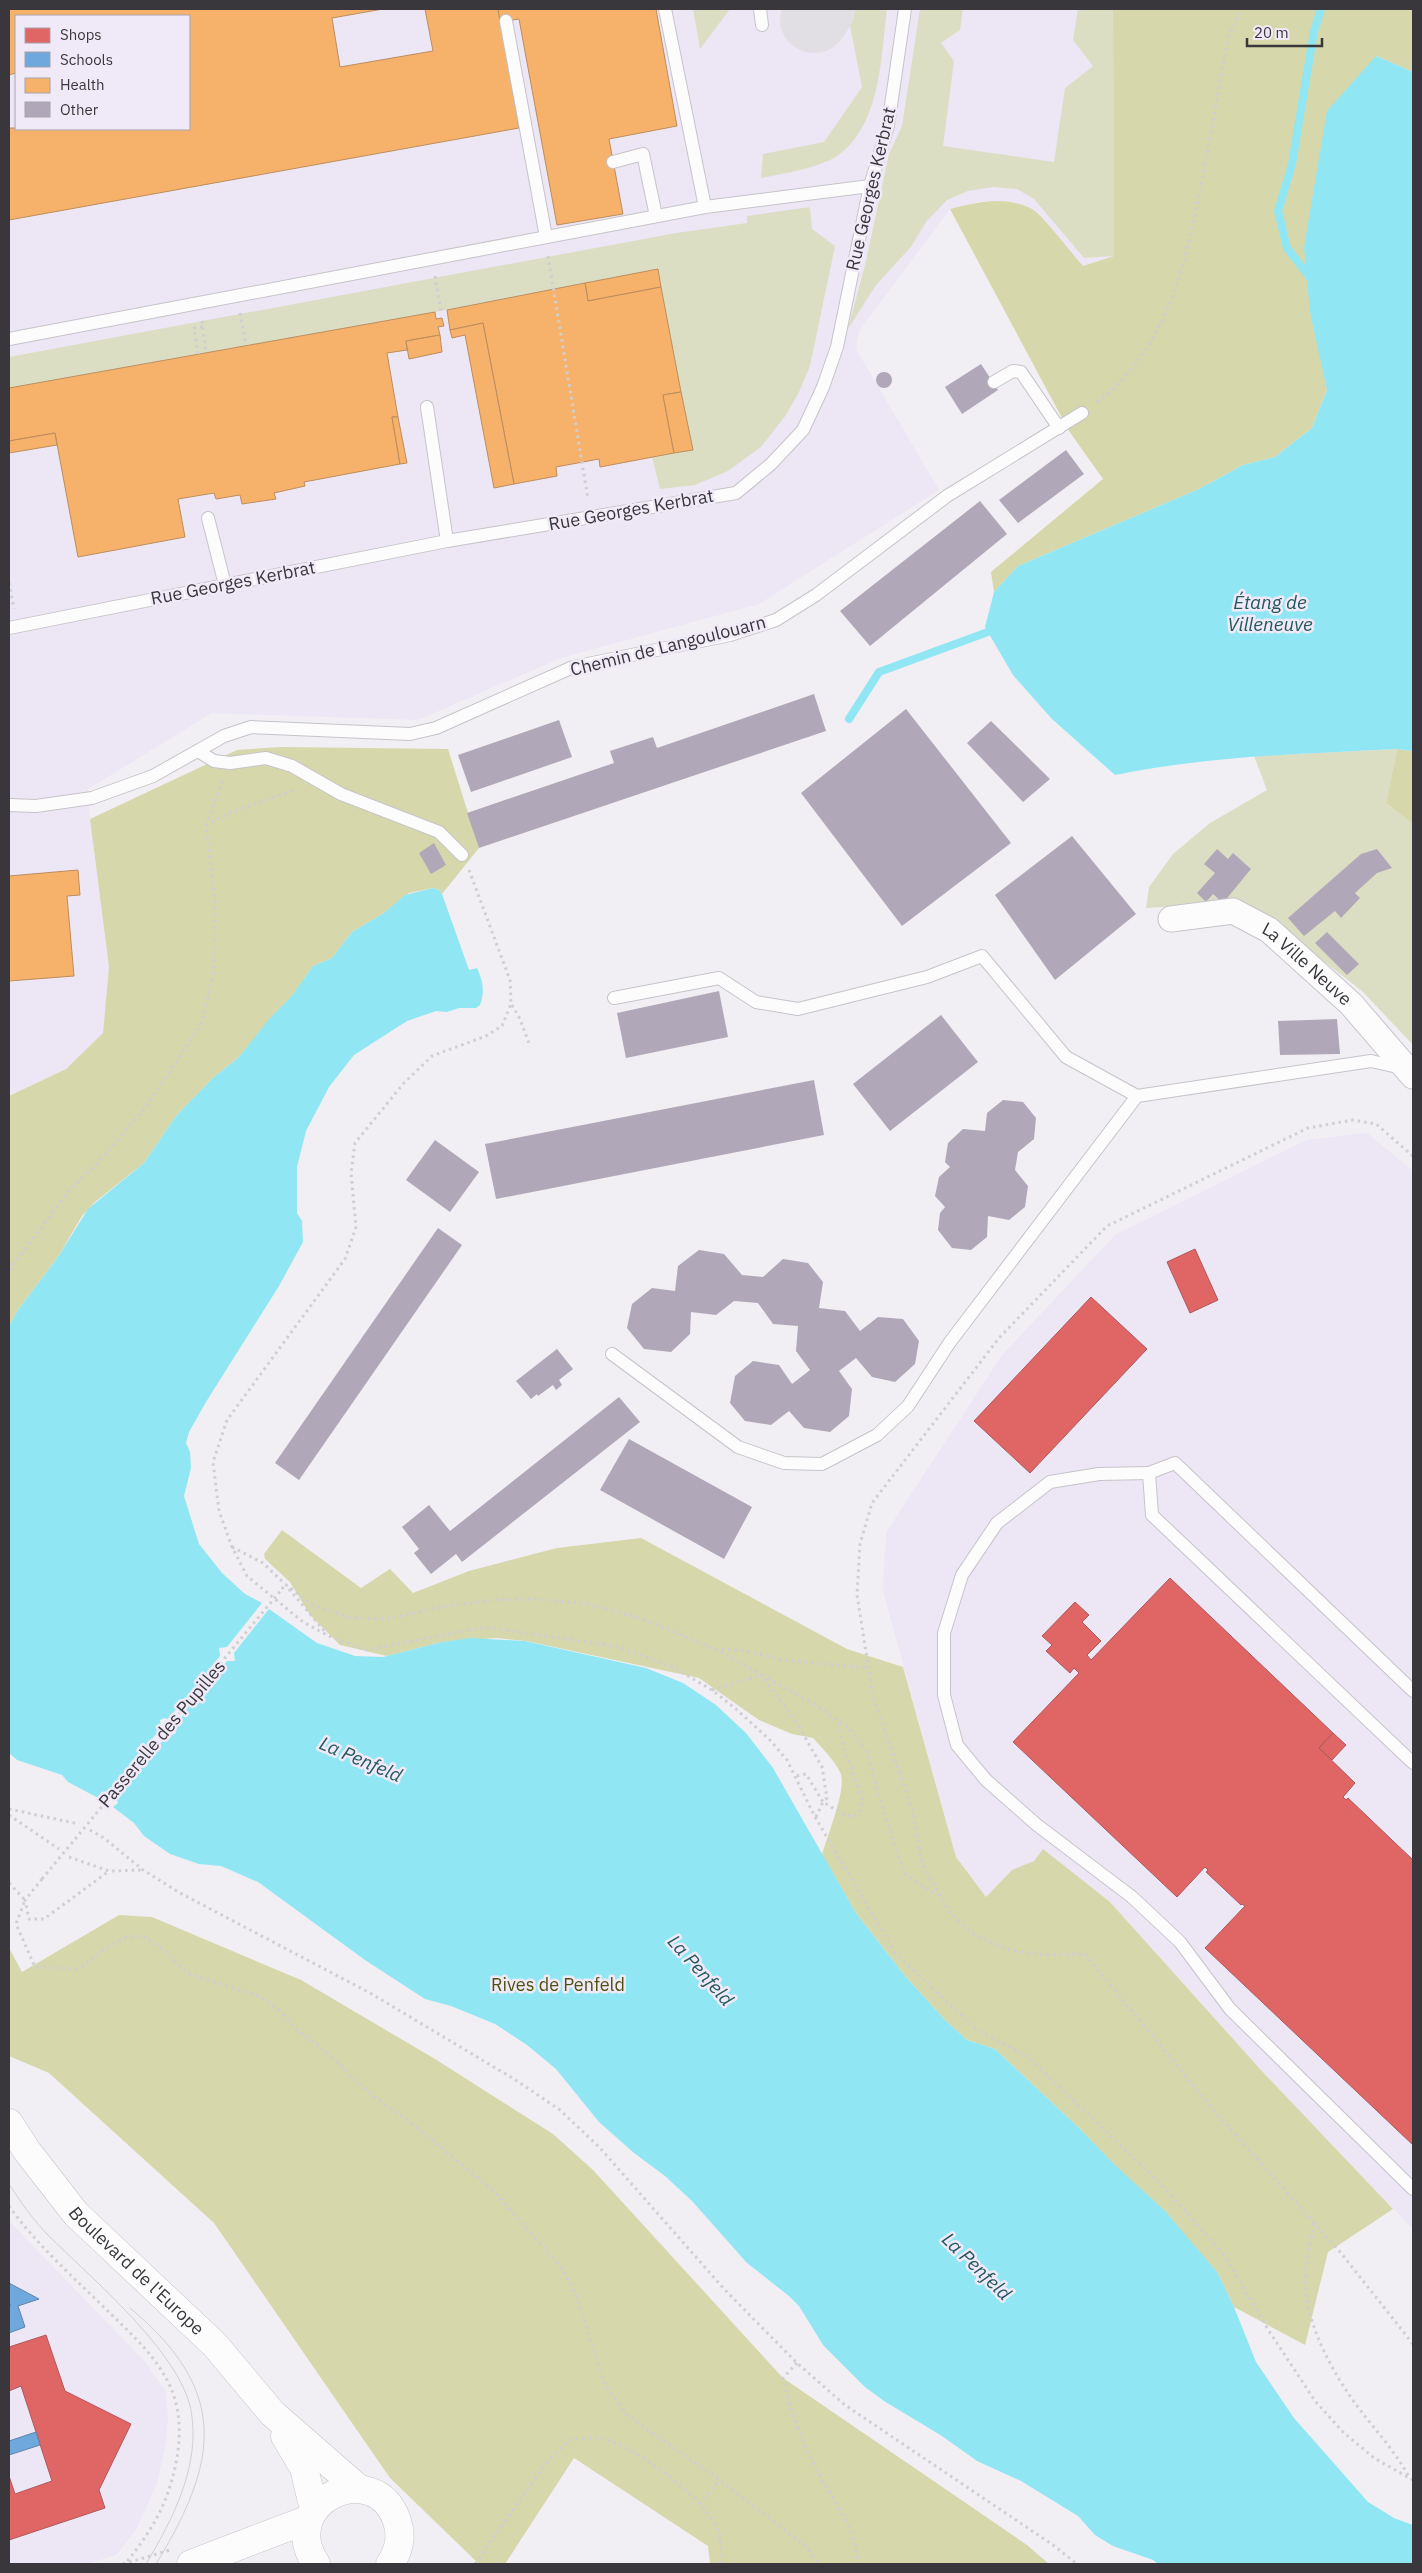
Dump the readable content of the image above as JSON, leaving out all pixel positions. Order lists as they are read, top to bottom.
{
  "streets": {
    "main road": ["Boulevard de l'Europe"],
    "street": ["La Ville Neuve"],
    "lane": ["Rue Georges Kerbrat", "Chemin de Langoulouarn"],
    "path": ["Passerelle des Pupilles"]
  },
  "water": ["Étang de Villeneuve", "La Penfeld"],
  "parks": ["Rives de Penfeld"],
  "legend": [
    "Shops",
    "Schools",
    "Health",
    "Other"
  ],
  "scale_bar": "20 m"
}
